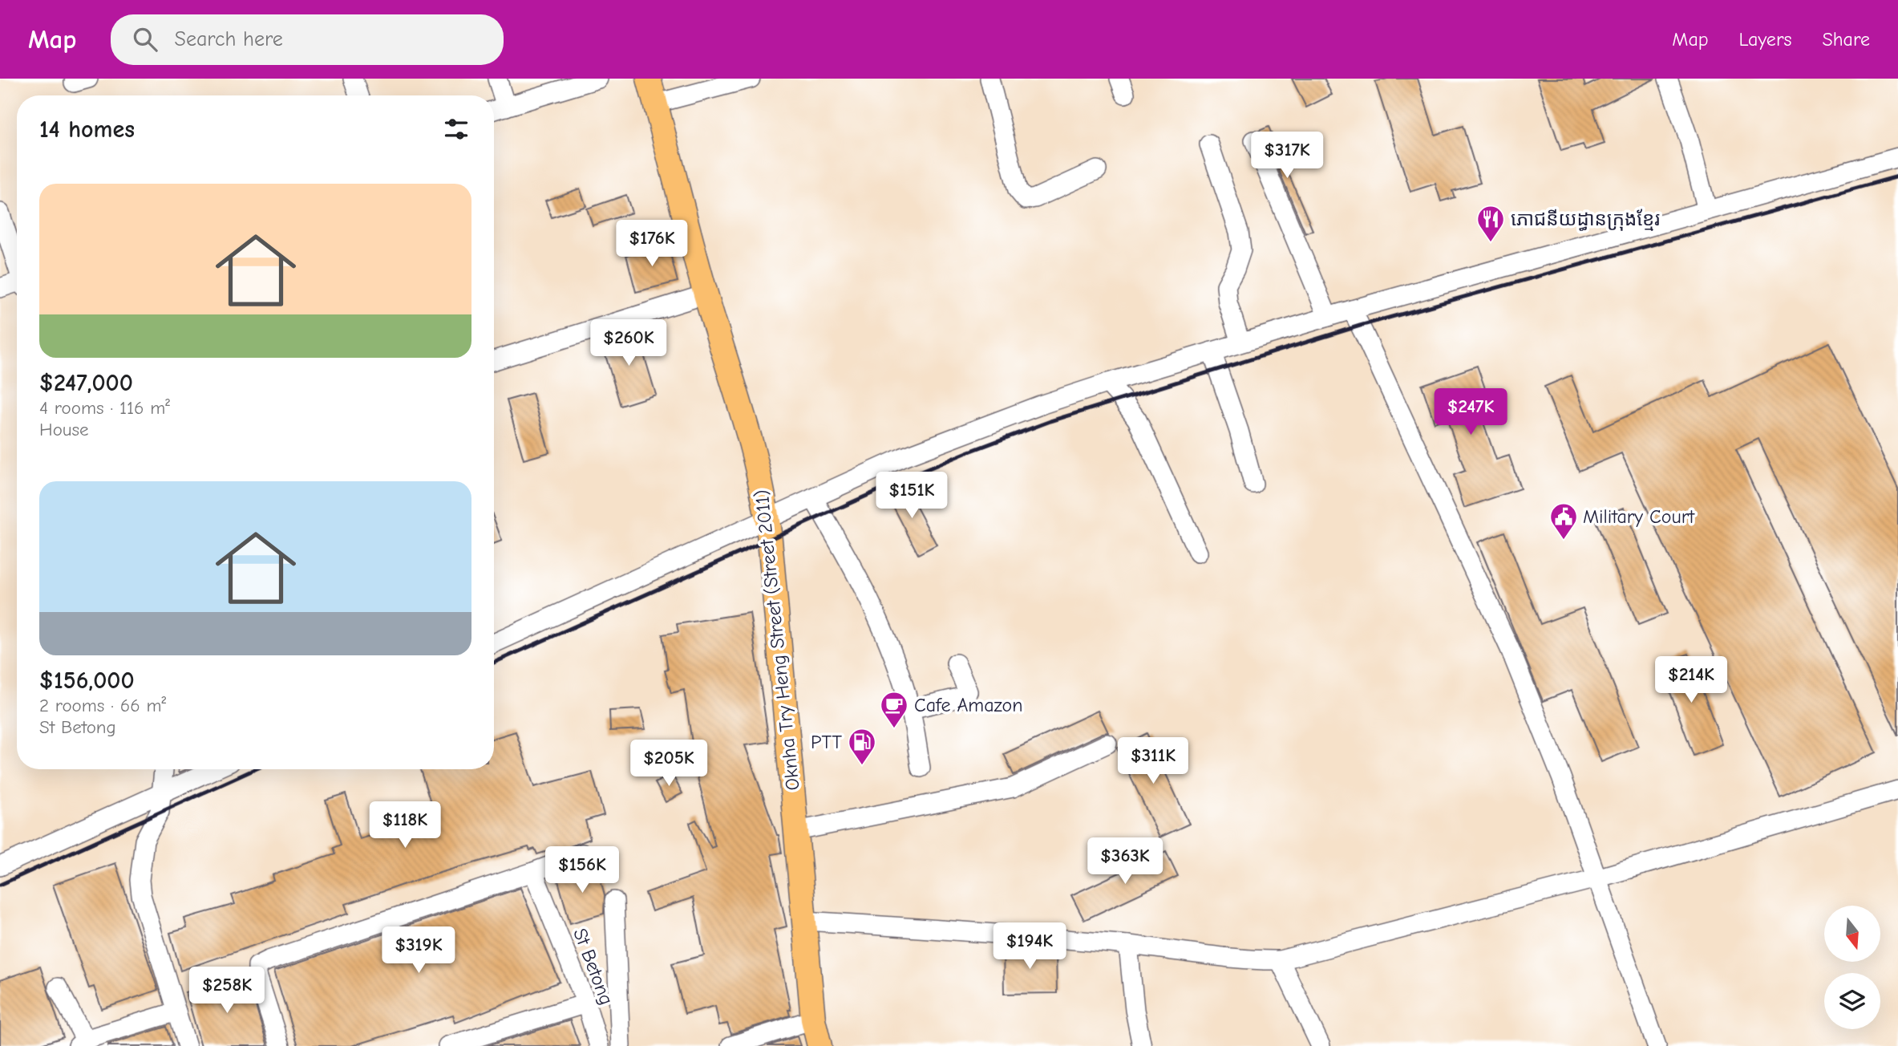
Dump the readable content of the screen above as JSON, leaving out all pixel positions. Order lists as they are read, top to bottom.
{
  "streets": {
    "main road": ["Oknha Try Heng Street (Street 2011)"],
    "street": ["St Betong"]
  },
  "places": {
    "restaurant": ["ភោជនីយដ្ធានក្រុងខ្មែរ"],
    "public building": ["Military Court"],
    "cafe": ["Cafe Amazon"],
    "fuel station": ["PTT"]
  },
  "north": "bottom",
  "page": {
    "header": "Map",
    "search": "Search here",
    "nav": ["Map", "Layers", "Share"],
    "heading": "14 homes",
    "price": [
      "$317K",
      "$176K",
      "$260K",
      "$247K",
      "$151K",
      "$214K",
      "$311K",
      "$205K",
      "$118K",
      "$363K",
      "$156K",
      "$194K",
      "$319K",
      "$258K"
    ],
    "list": [
      {
        "name": "$247,000",
        "note": "4 rooms · 116 m² · House"
      },
      {
        "name": "$156,000",
        "note": "2 rooms · 66 m² · St Betong"
      }
    ]
  }
}
